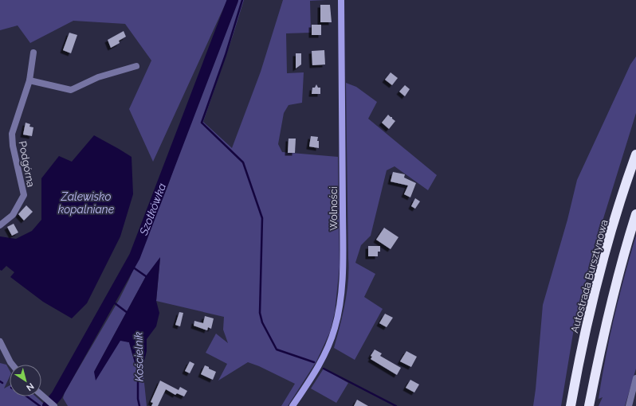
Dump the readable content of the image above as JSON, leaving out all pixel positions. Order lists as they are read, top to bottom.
{
  "streets": {
    "highway": ["Autostrada Bursztynowa"],
    "main road": ["Wolności"],
    "street": ["Podgórna"]
  },
  "water": ["Zalewisko kopalniane", "Szotkówka", "Kościelnik"],
  "north": "bottom right"
}
